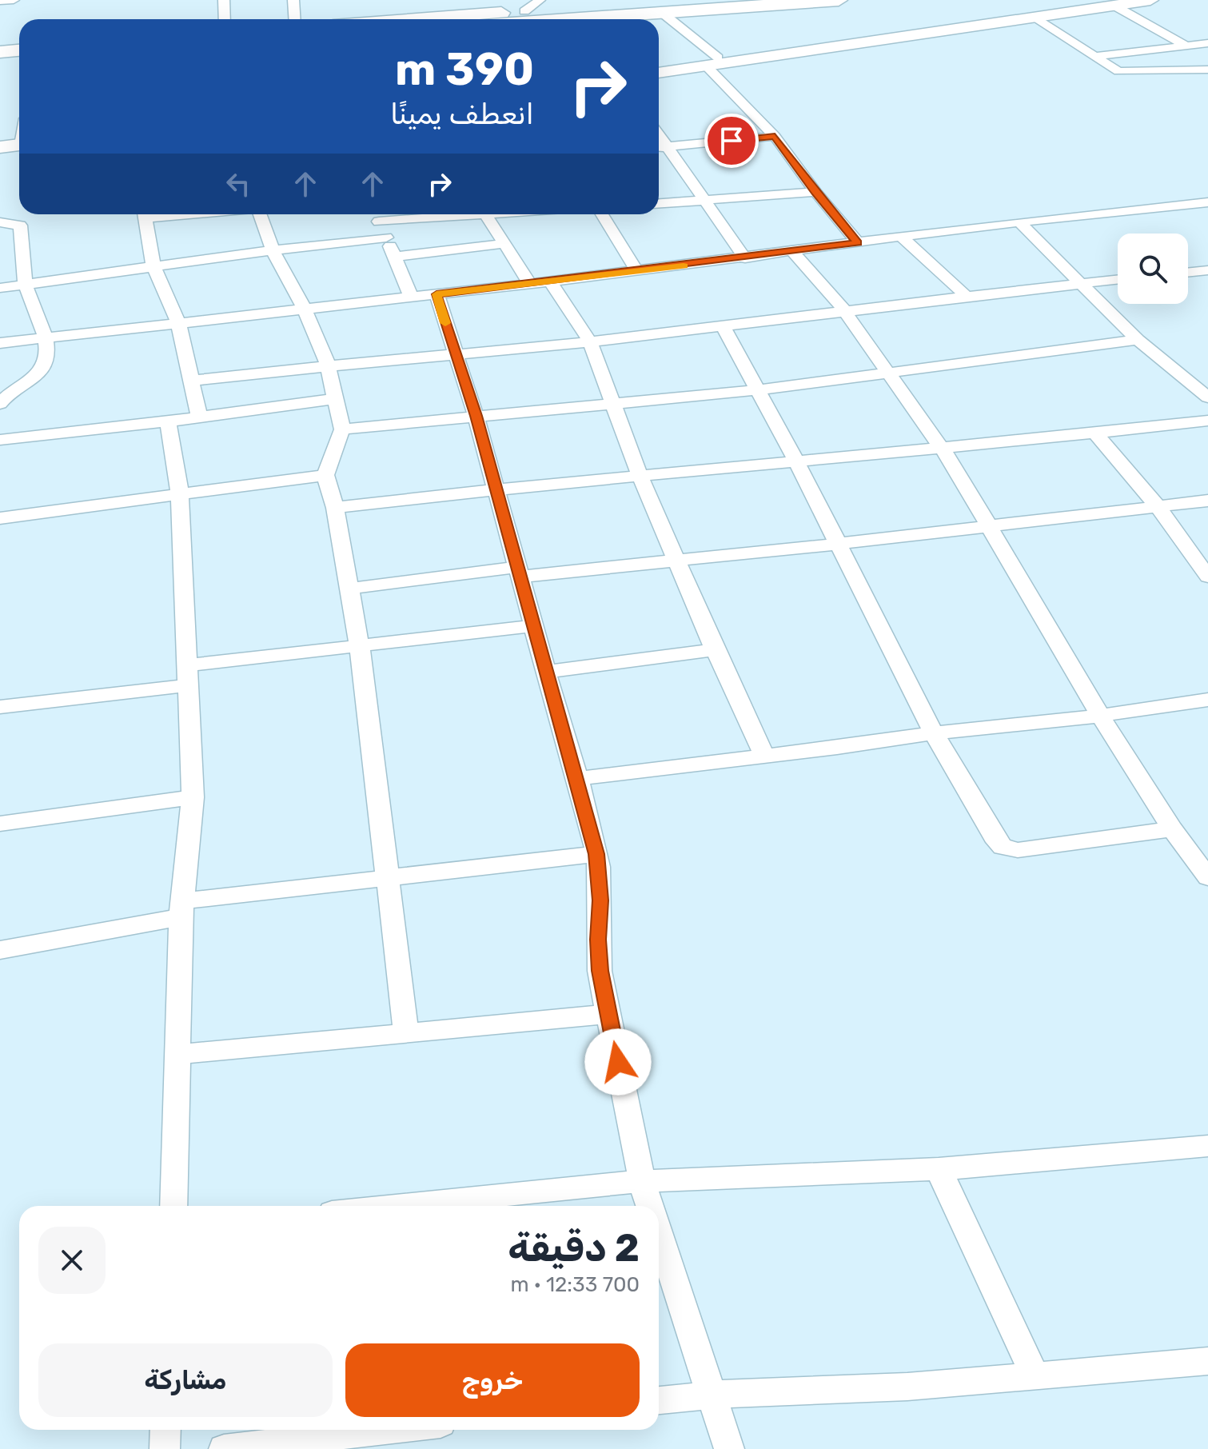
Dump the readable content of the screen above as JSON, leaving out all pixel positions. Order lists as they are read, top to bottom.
{
  "page": {
    "turn": ["390 m", "انعطف يمينًا"],
    "heading": ["2 دقيقة", "700 m · 12:33"],
    "buttons": ["خروج", "مشاركة"]
  }
}
